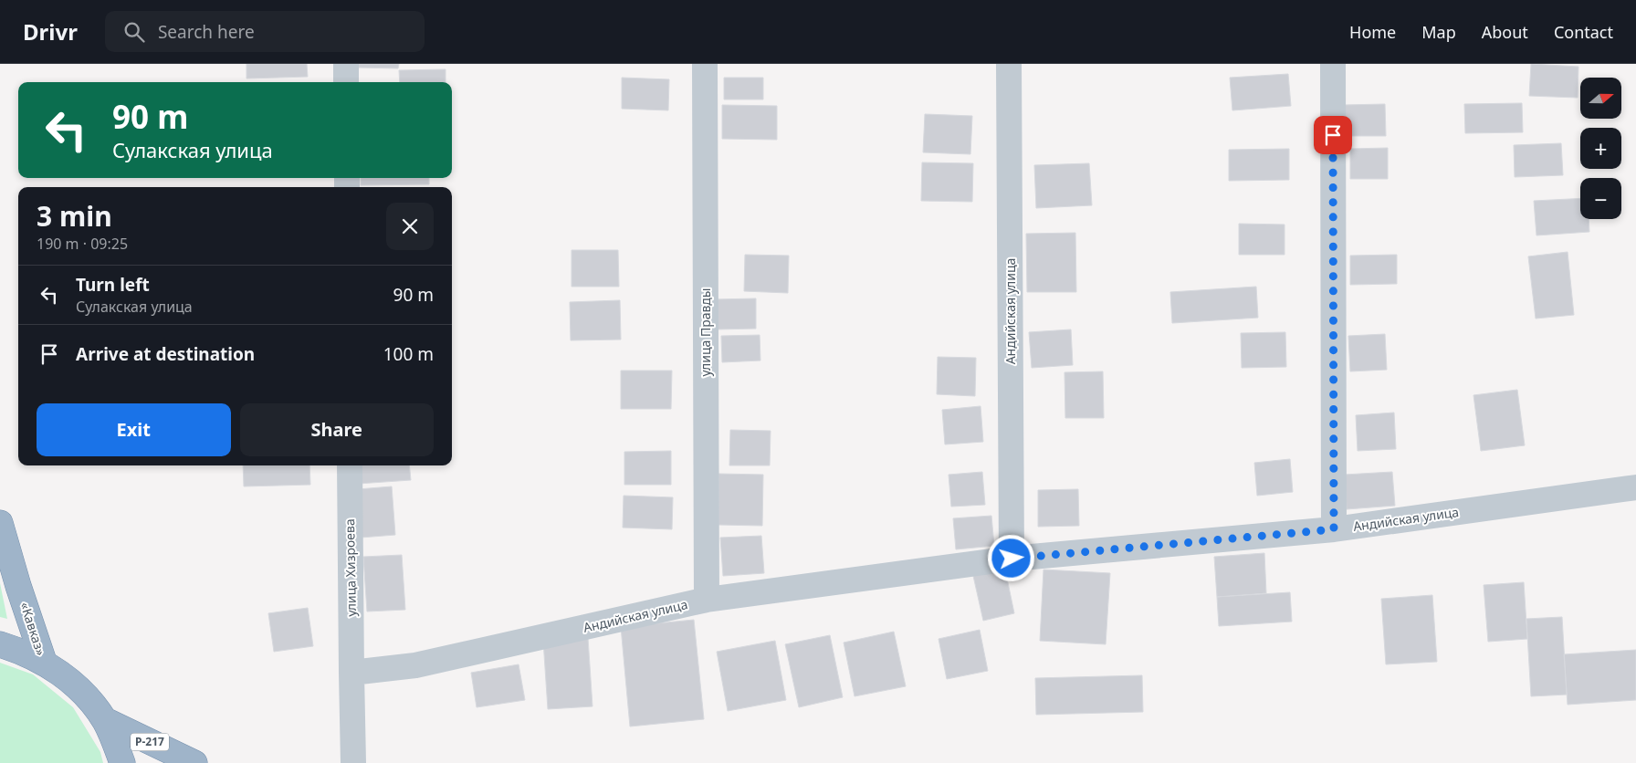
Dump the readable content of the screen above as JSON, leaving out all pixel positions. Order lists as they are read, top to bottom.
{
  "streets": {
    "highway": ["«Кавказ»", "Р-217"],
    "street": ["Андийская улица", "улица Правды", "улица Хизроева"]
  },
  "crossings": [
    ["Андийская улица", "улица Правды"],
    ["Андийская улица", "улица Хизроева"],
    ["«Кавказ»", "Р-217"]
  ],
  "north": "right",
  "page": {
    "header": "Drivr",
    "search": "Search here",
    "nav": [
      "Home",
      "Map",
      "About",
      "Contact"
    ],
    "map_buttons": ["+", "−"],
    "turn": ["90 m", "Сулакская улица"],
    "heading": ["3 min", "190 m · 09:25"],
    "list": [
      {
        "name": "Turn left",
        "note": "Сулакская улица",
        "value": "90 m"
      },
      {
        "name": "Arrive at destination",
        "value": "100 m"
      }
    ],
    "buttons": ["Exit", "Share"]
  }
}
